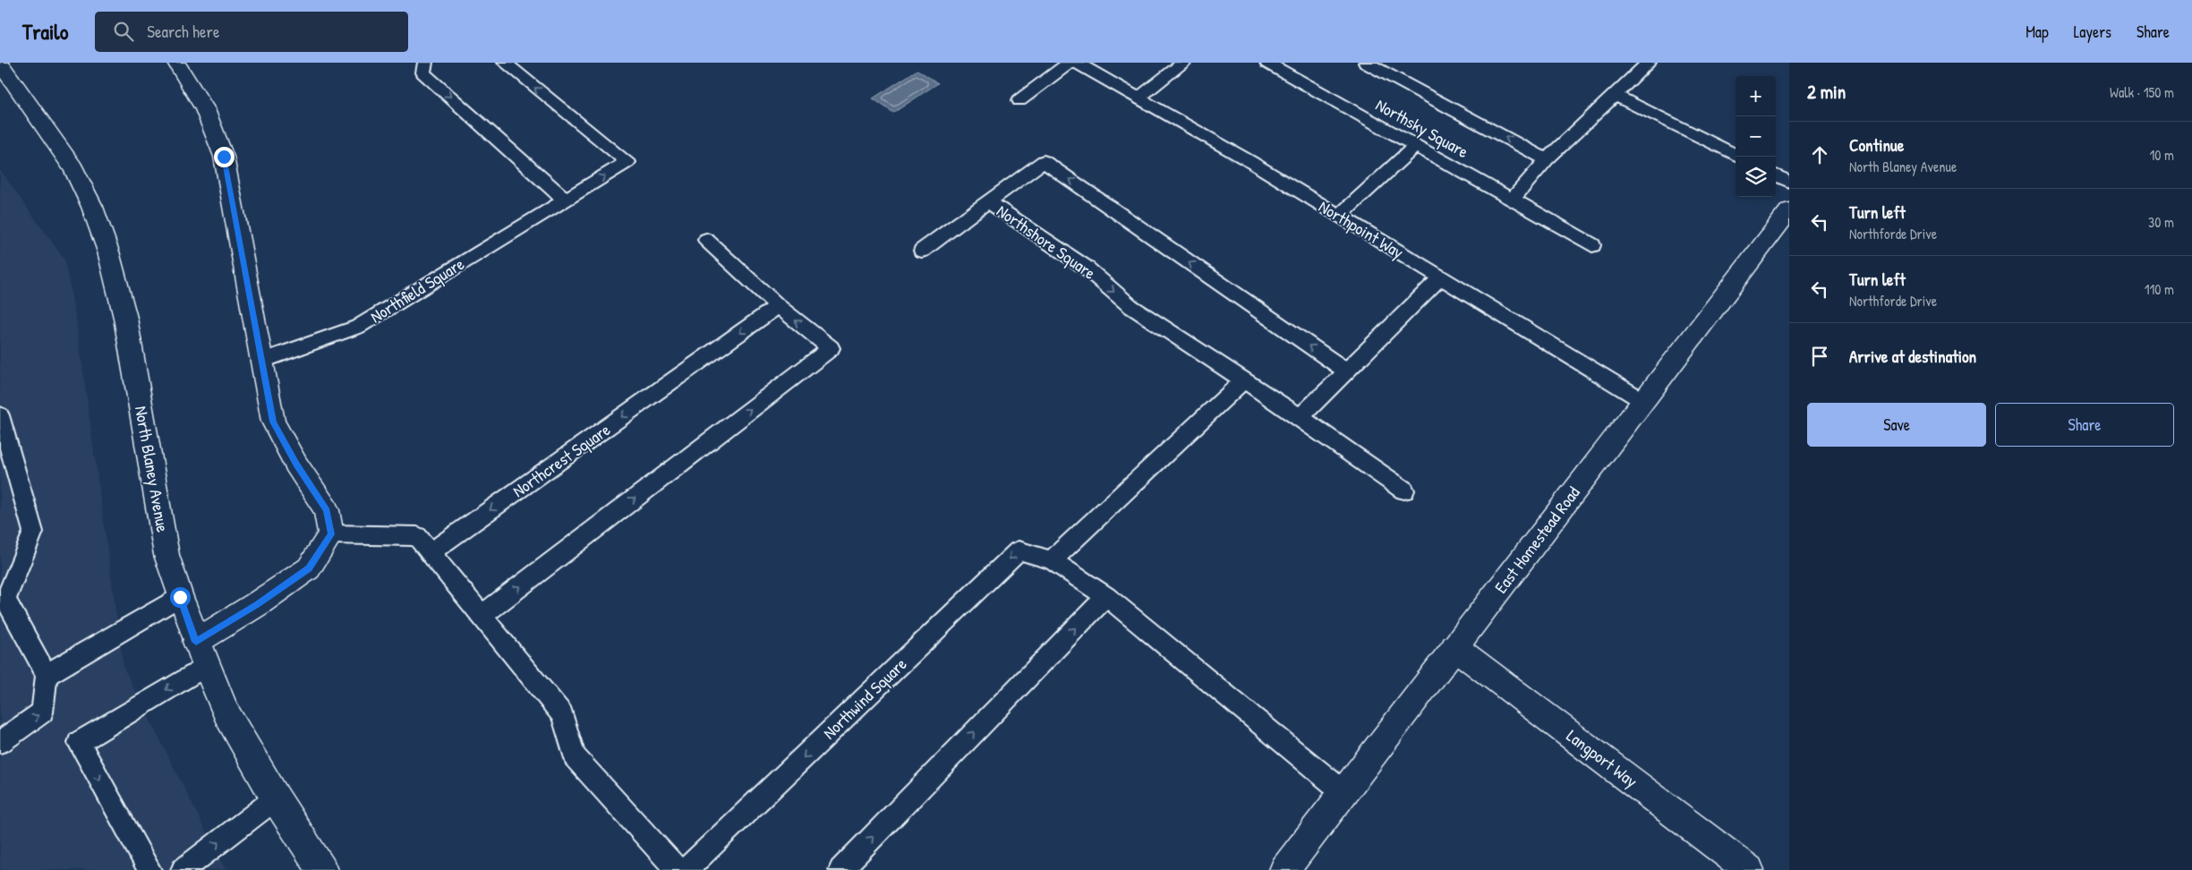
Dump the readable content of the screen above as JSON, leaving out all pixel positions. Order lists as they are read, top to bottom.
{
  "streets": {
    "street": ["North Blaney Avenue", "East Homestead Road", "Langport Way"],
    "lane": [
      "Northsky Square",
      "Northpoint Way",
      "Northshore Square",
      "Northfield Square",
      "Northcrest Square",
      "Northwind Square"
    ]
  },
  "crossings": [
    ["Northpoint Way", "East Homestead Road"],
    ["East Homestead Road", "Langport Way"]
  ],
  "one_way": ["Northcrest Square"],
  "page": {
    "header": "Trailo",
    "search": "Search here",
    "nav": ["Map", "Layers", "Share"],
    "heading": ["2 min", "Walk · 150 m"],
    "map_buttons": ["+", "−"],
    "list": [
      ["Continue", "North Blaney Avenue", "10 m"],
      ["Turn left", "Northforde Drive", "30 m"],
      ["Turn left", "Northforde Drive", "110 m"],
      "Arrive at destination"
    ],
    "buttons": ["Save", "Share"]
  }
}
